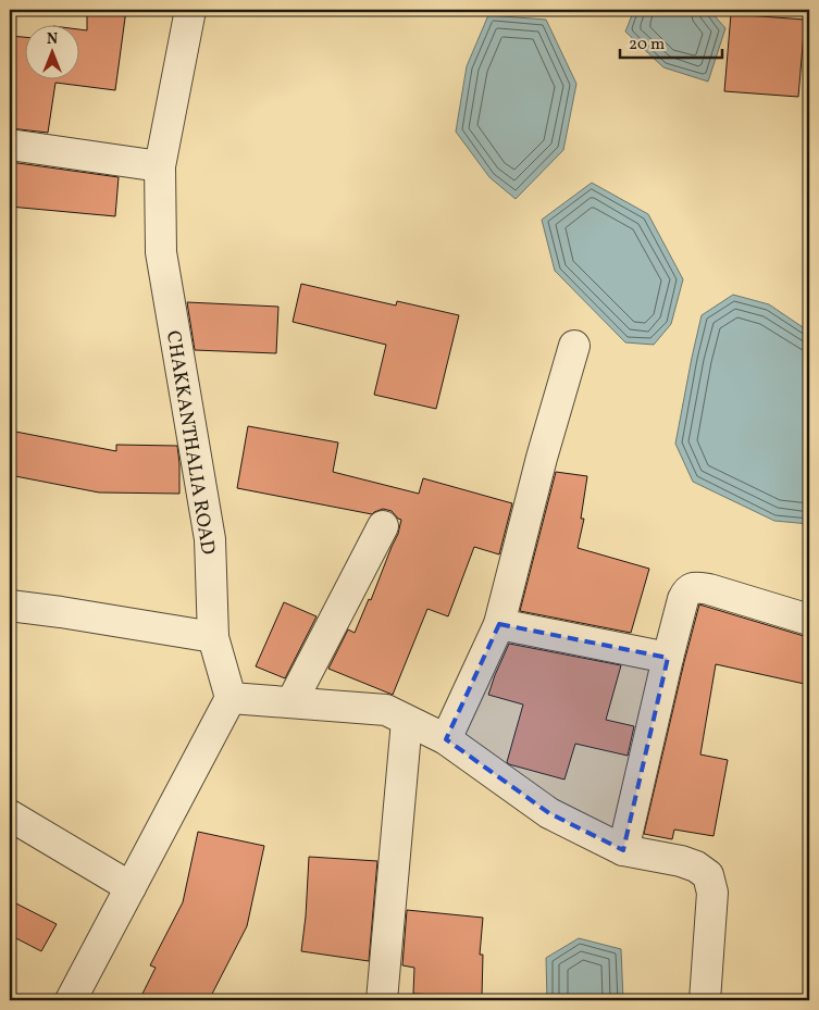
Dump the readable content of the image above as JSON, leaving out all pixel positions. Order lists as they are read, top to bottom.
{
  "streets": {
    "street": ["CHAKKANTHALIA ROAD"]
  },
  "scale_bar": "20 m",
  "north": "top"
}
